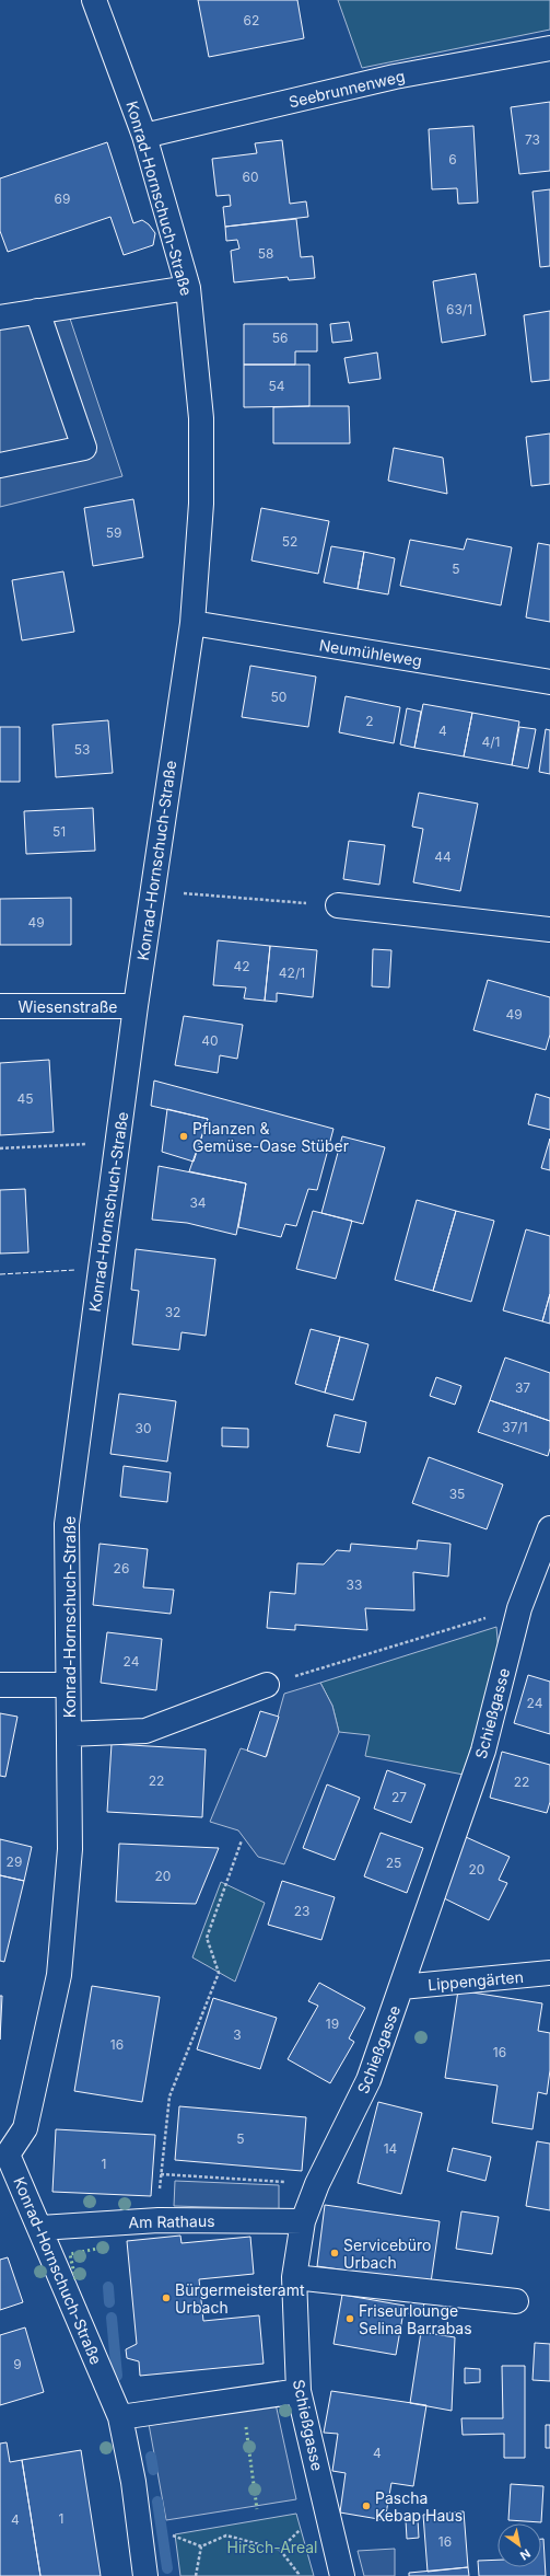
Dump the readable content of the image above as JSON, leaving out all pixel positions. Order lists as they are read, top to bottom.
{
  "streets": {
    "street": [
      "Seebrunnenweg",
      "Konrad-Hornschuch-Straße",
      "Neumühleweg",
      "Wiesenstraße",
      "Schießgasse",
      "Lippengärten",
      "Am Rathaus"
    ]
  },
  "crossings": [
    ["Seebrunnenweg", "Konrad-Hornschuch-Straße"],
    ["Konrad-Hornschuch-Straße", "Neumühleweg"],
    ["Konrad-Hornschuch-Straße", "Wiesenstraße"],
    ["Konrad-Hornschuch-Straße", "Am Rathaus"],
    ["Schießgasse", "Lippengärten"],
    ["Schießgasse", "Am Rathaus"]
  ],
  "parks": ["Hirsch-Areal"],
  "places": [
    "Pflanzen & Gemüse-Oase Stüber",
    "Servicebüro Urbach",
    "Bürgermeisteramt Urbach",
    "Friseurlounge Selina Barrabas",
    "Pascha Kebap Haus"
  ],
  "house_numbers": [
    "62",
    "73",
    "6",
    "60",
    "69",
    "58",
    "63/1",
    "56",
    "54",
    "59",
    "52",
    "5",
    "50",
    "2",
    "4",
    "4/1",
    "53",
    "51",
    "44",
    "49",
    "42",
    "42/1",
    "49",
    "40",
    "45",
    "34",
    "32",
    "37",
    "37/1",
    "30",
    "35",
    "26",
    "33",
    "24",
    "24",
    "22",
    "22",
    "27",
    "29",
    "25",
    "20",
    "20",
    "23",
    "19",
    "3",
    "16",
    "16",
    "5",
    "14",
    "1",
    "9",
    "4",
    "1",
    "4",
    "16"
  ],
  "north": "bottom right"
}
